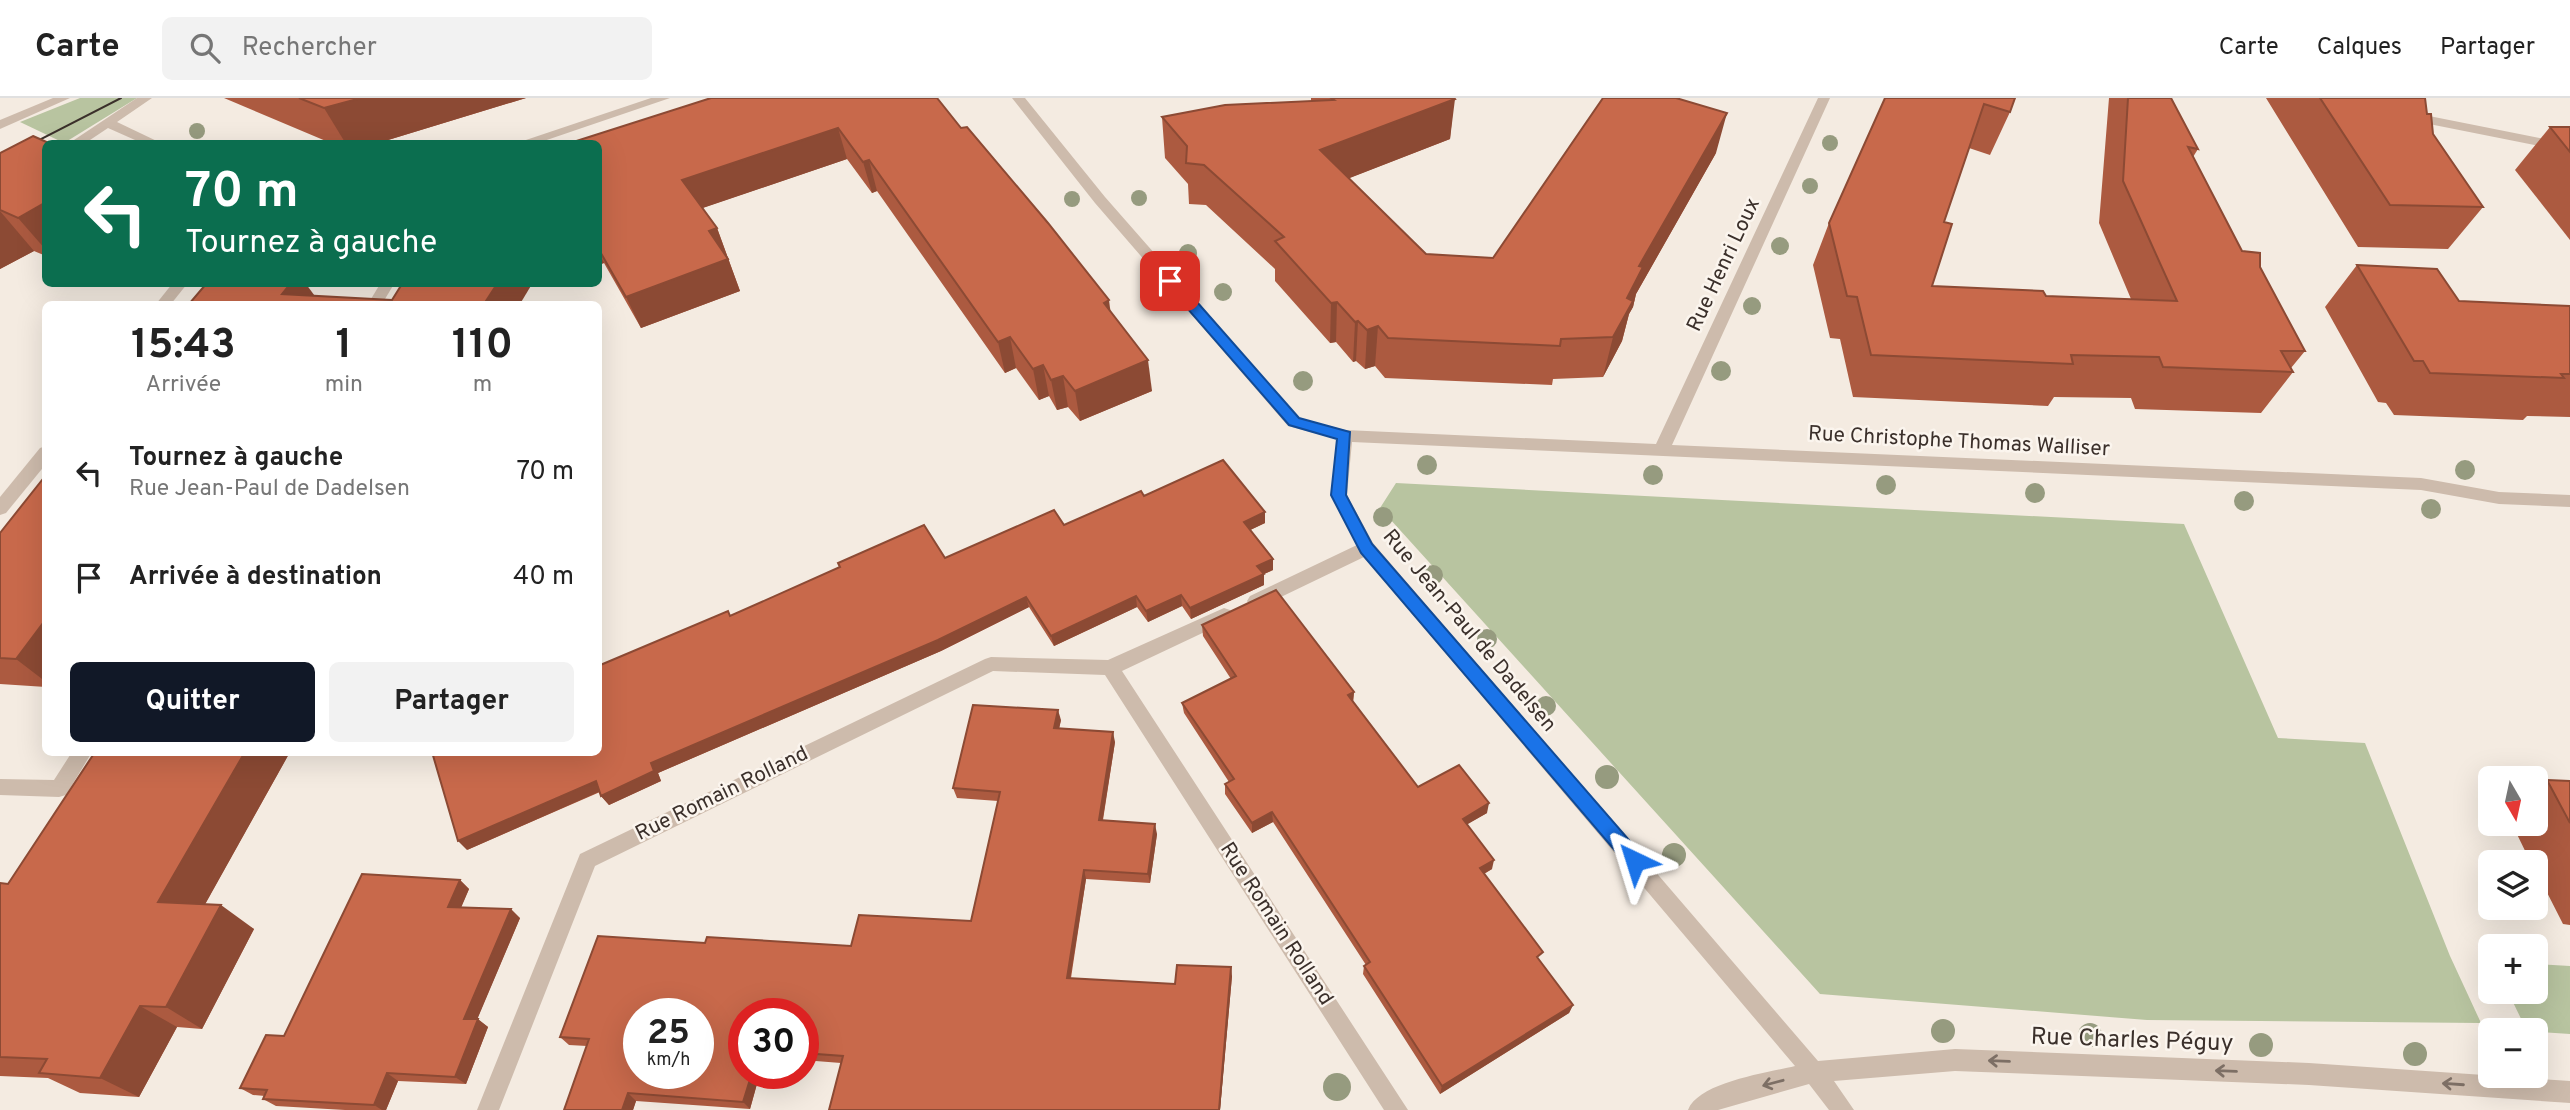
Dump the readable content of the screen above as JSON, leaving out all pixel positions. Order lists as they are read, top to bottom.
{
  "streets": {
    "street": [
      "Rue Henri Loux",
      "Rue Christophe Thomas Walliser",
      "Rue Jean-Paul de Dadelsen",
      "Rue Romain Rolland",
      "Rue Charles Péguy"
    ]
  },
  "crossings": [
    ["Rue Henri Loux", "Rue Christophe Thomas Walliser"],
    ["Rue Christophe Thomas Walliser", "Rue Jean-Paul de Dadelsen"],
    ["Rue Jean-Paul de Dadelsen", "Rue Romain Rolland"],
    ["Rue Jean-Paul de Dadelsen", "Rue Charles Péguy"]
  ],
  "one_way": ["Rue Charles Péguy"],
  "north": "bottom",
  "page": {
    "header": "Carte",
    "search": "Rechercher",
    "nav": ["Carte", "Calques", "Partager"],
    "turn": ["70 m", "Tournez à gauche"],
    "eta": [
      "15:43",
      "Arrivée",
      "1",
      "min",
      "110",
      "m"
    ],
    "list": [
      {
        "name": "Tournez à gauche",
        "note": "Rue Jean-Paul de Dadelsen",
        "value": "70 m"
      },
      {
        "name": "Arrivée à destination",
        "value": "40 m"
      }
    ],
    "buttons": ["Quitter", "Partager"],
    "map_buttons": ["+", "−"],
    "speed": "25 km/h",
    "limit": "30"
  }
}
